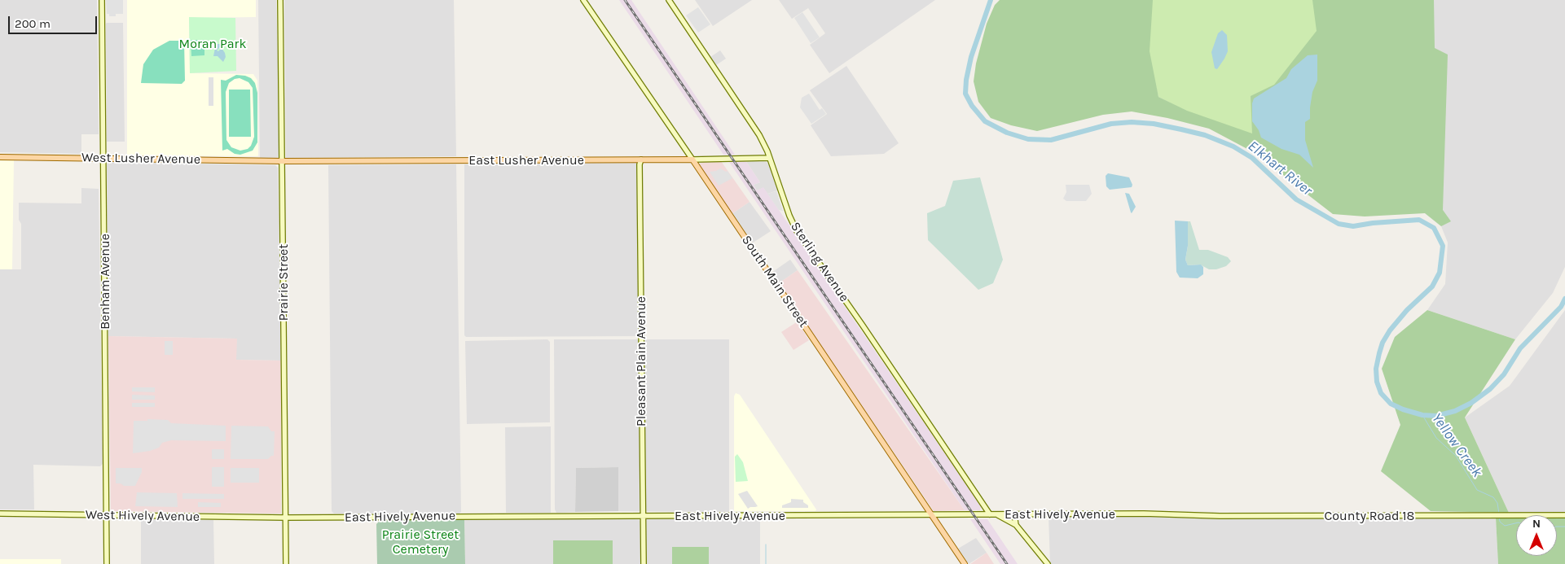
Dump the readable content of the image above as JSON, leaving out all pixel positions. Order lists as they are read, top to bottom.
{
  "streets": {
    "main road": ["West Lusher Avenue", "East Lusher Avenue", "South Main Street"],
    "street": [
      "Sterling Avenue",
      "Benham Avenue",
      "Prairie Street",
      "Pleasant Plain Avenue",
      "East Hively Avenue",
      "West Hively Avenue",
      "County Road 18"
    ]
  },
  "crossings": [
    ["West Lusher Avenue", "East Lusher Avenue"],
    ["West Lusher Avenue", "Benham Avenue"],
    ["West Lusher Avenue", "Prairie Street"],
    ["East Lusher Avenue", "Sterling Avenue"],
    ["East Lusher Avenue", "South Main Street"],
    ["East Lusher Avenue", "Prairie Street"],
    ["East Lusher Avenue", "Pleasant Plain Avenue"],
    ["Sterling Avenue", "East Hively Avenue"],
    ["Benham Avenue", "West Hively Avenue"],
    ["South Main Street", "East Hively Avenue"],
    ["Prairie Street", "East Hively Avenue"],
    ["Prairie Street", "West Hively Avenue"],
    ["Pleasant Plain Avenue", "East Hively Avenue"],
    ["East Hively Avenue", "West Hively Avenue"],
    ["East Hively Avenue", "County Road 18"]
  ],
  "water": ["Elkhart River", "Yellow Creek"],
  "parks": ["Moran Park", "Prairie Street Cemetery"],
  "scale_bar": "200 m",
  "north": "top"
}
